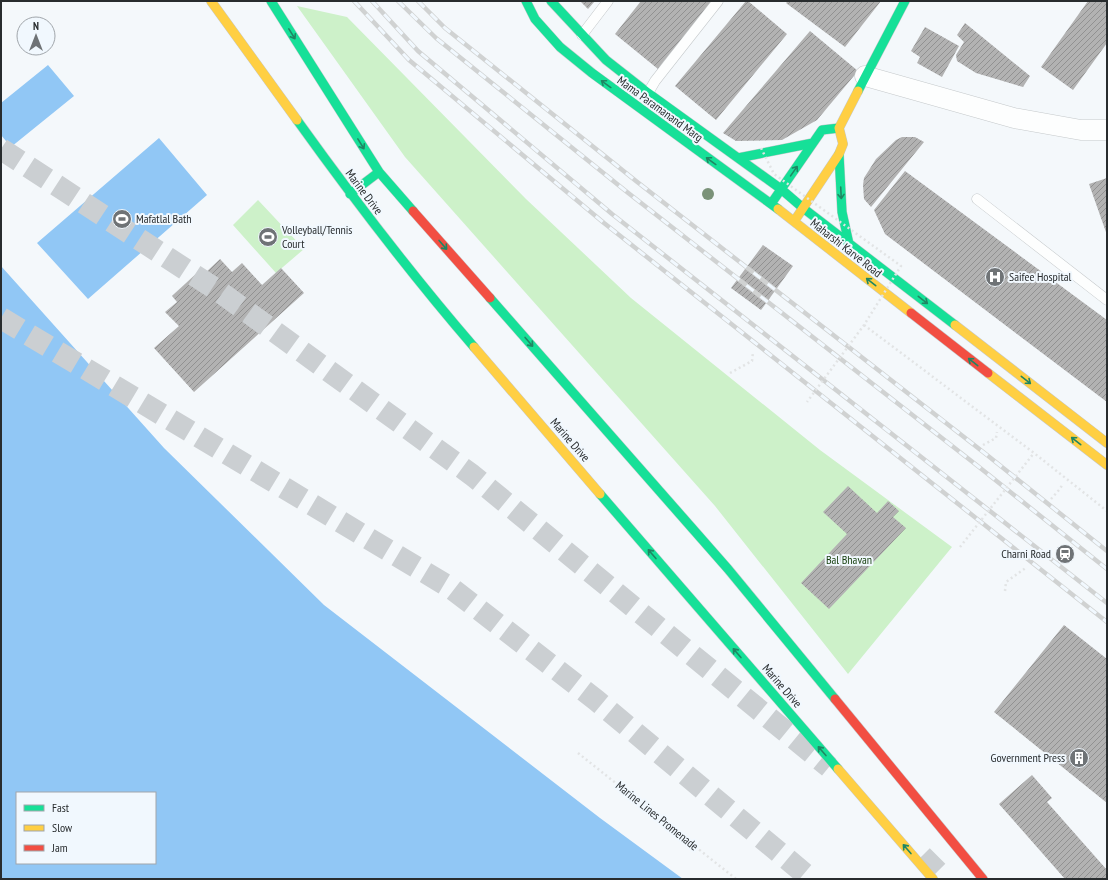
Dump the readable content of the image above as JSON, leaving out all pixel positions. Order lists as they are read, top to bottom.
{
  "streets": {
    "main road": ["Mama Paramanand Marg", "Marine Drive", "Maharshi Karve Road"],
    "path": ["Marine Lines Promenade"]
  },
  "crossings": [
    ["Mama Paramanand Marg", "Maharshi Karve Road"]
  ],
  "parks": ["Bal Bhavan"],
  "places": {
    "sports": ["Mafatlal Bath", "Volleyball/Tennis Court"],
    "hospital": ["Saifee Hospital"],
    "station": ["Charni Road"],
    "building": ["Government Press"]
  },
  "legend": ["Fast", "Slow", "Jam"],
  "north": "top"
}
